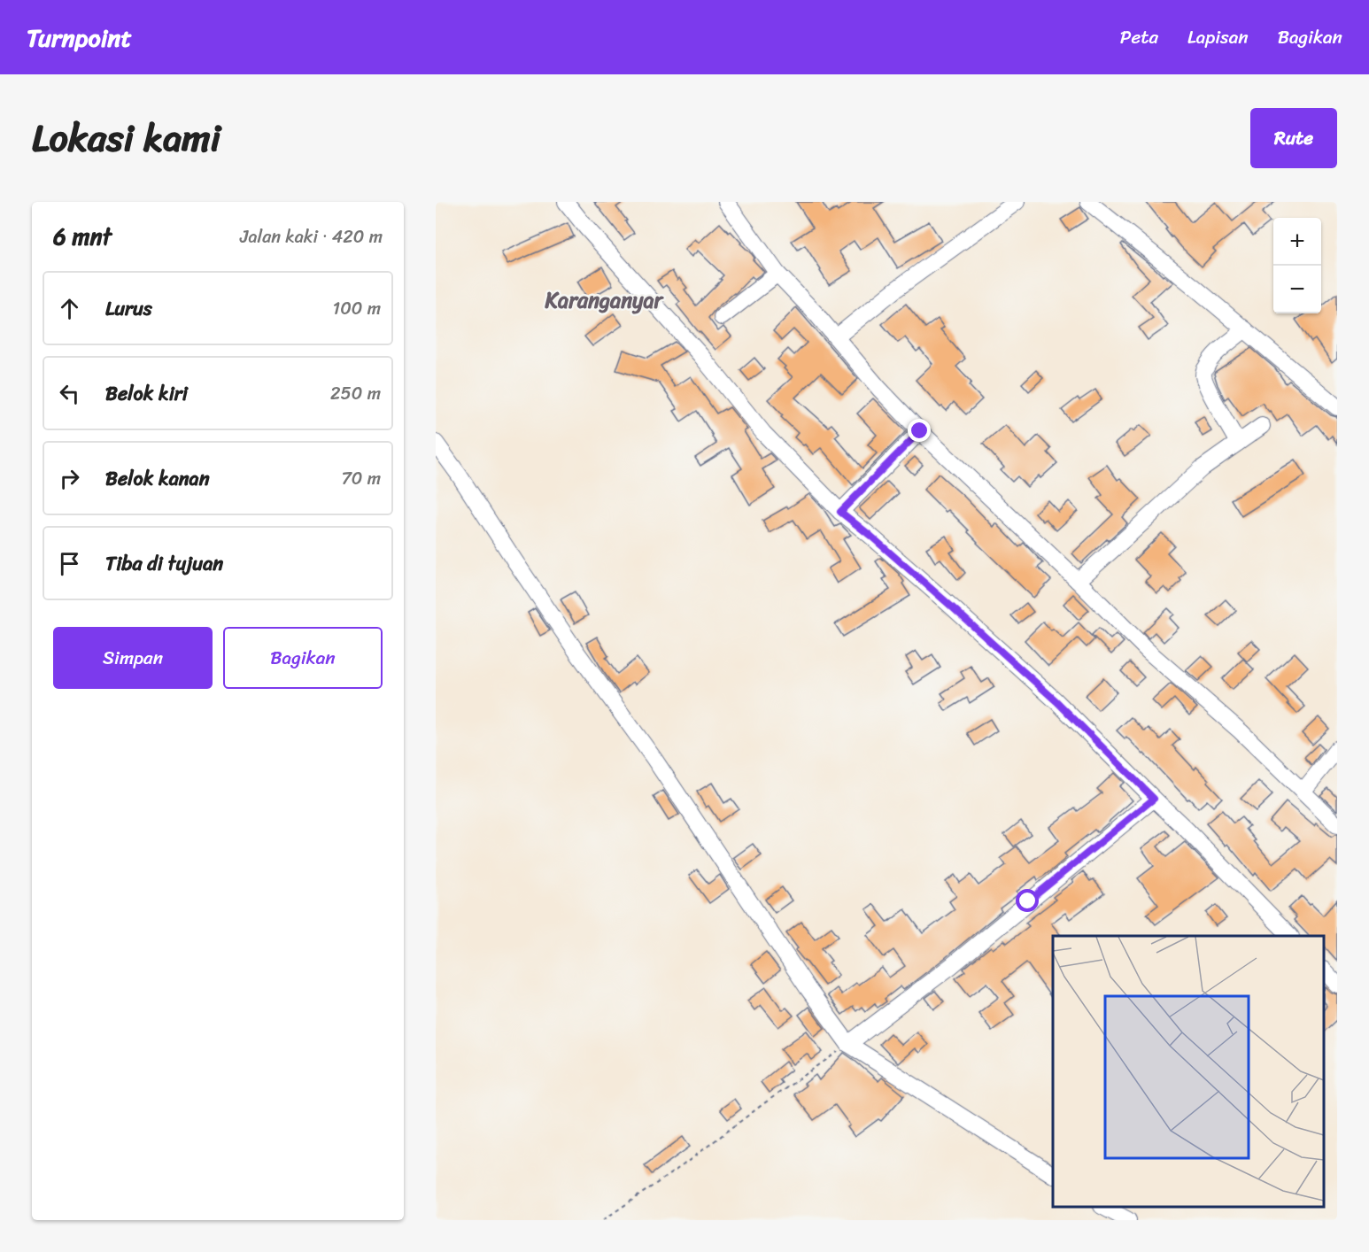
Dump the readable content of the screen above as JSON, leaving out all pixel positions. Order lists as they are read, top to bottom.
{
  "districts": ["Karanganyar"],
  "page": {
    "header": "Turnpoint",
    "nav": ["Peta", "Lapisan", "Bagikan"],
    "title": "Lokasi kami",
    "buttons": [
      "Rute",
      ["Simpan", "Bagikan"]
    ],
    "heading": ["6 mnt", "Jalan kaki · 420 m"],
    "map_buttons": ["+", "−"],
    "list": [
      ["Lurus", "100 m"],
      ["Belok kiri", "250 m"],
      ["Belok kanan", "70 m"],
      "Tiba di tujuan"
    ]
  }
}
